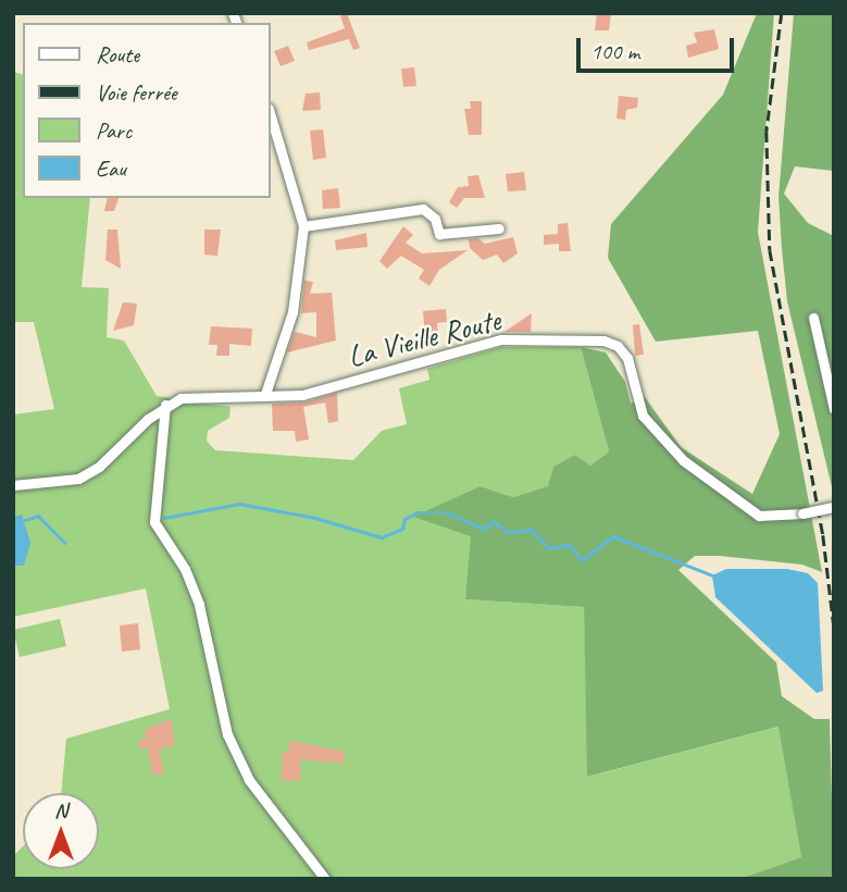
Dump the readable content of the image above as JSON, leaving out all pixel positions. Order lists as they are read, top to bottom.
{
  "streets": {
    "street": ["La Vieille Route"]
  },
  "legend": [
    "Route",
    "Voie ferrée",
    "Parc",
    "Eau"
  ],
  "scale_bar": "100 m",
  "north": "top"
}
